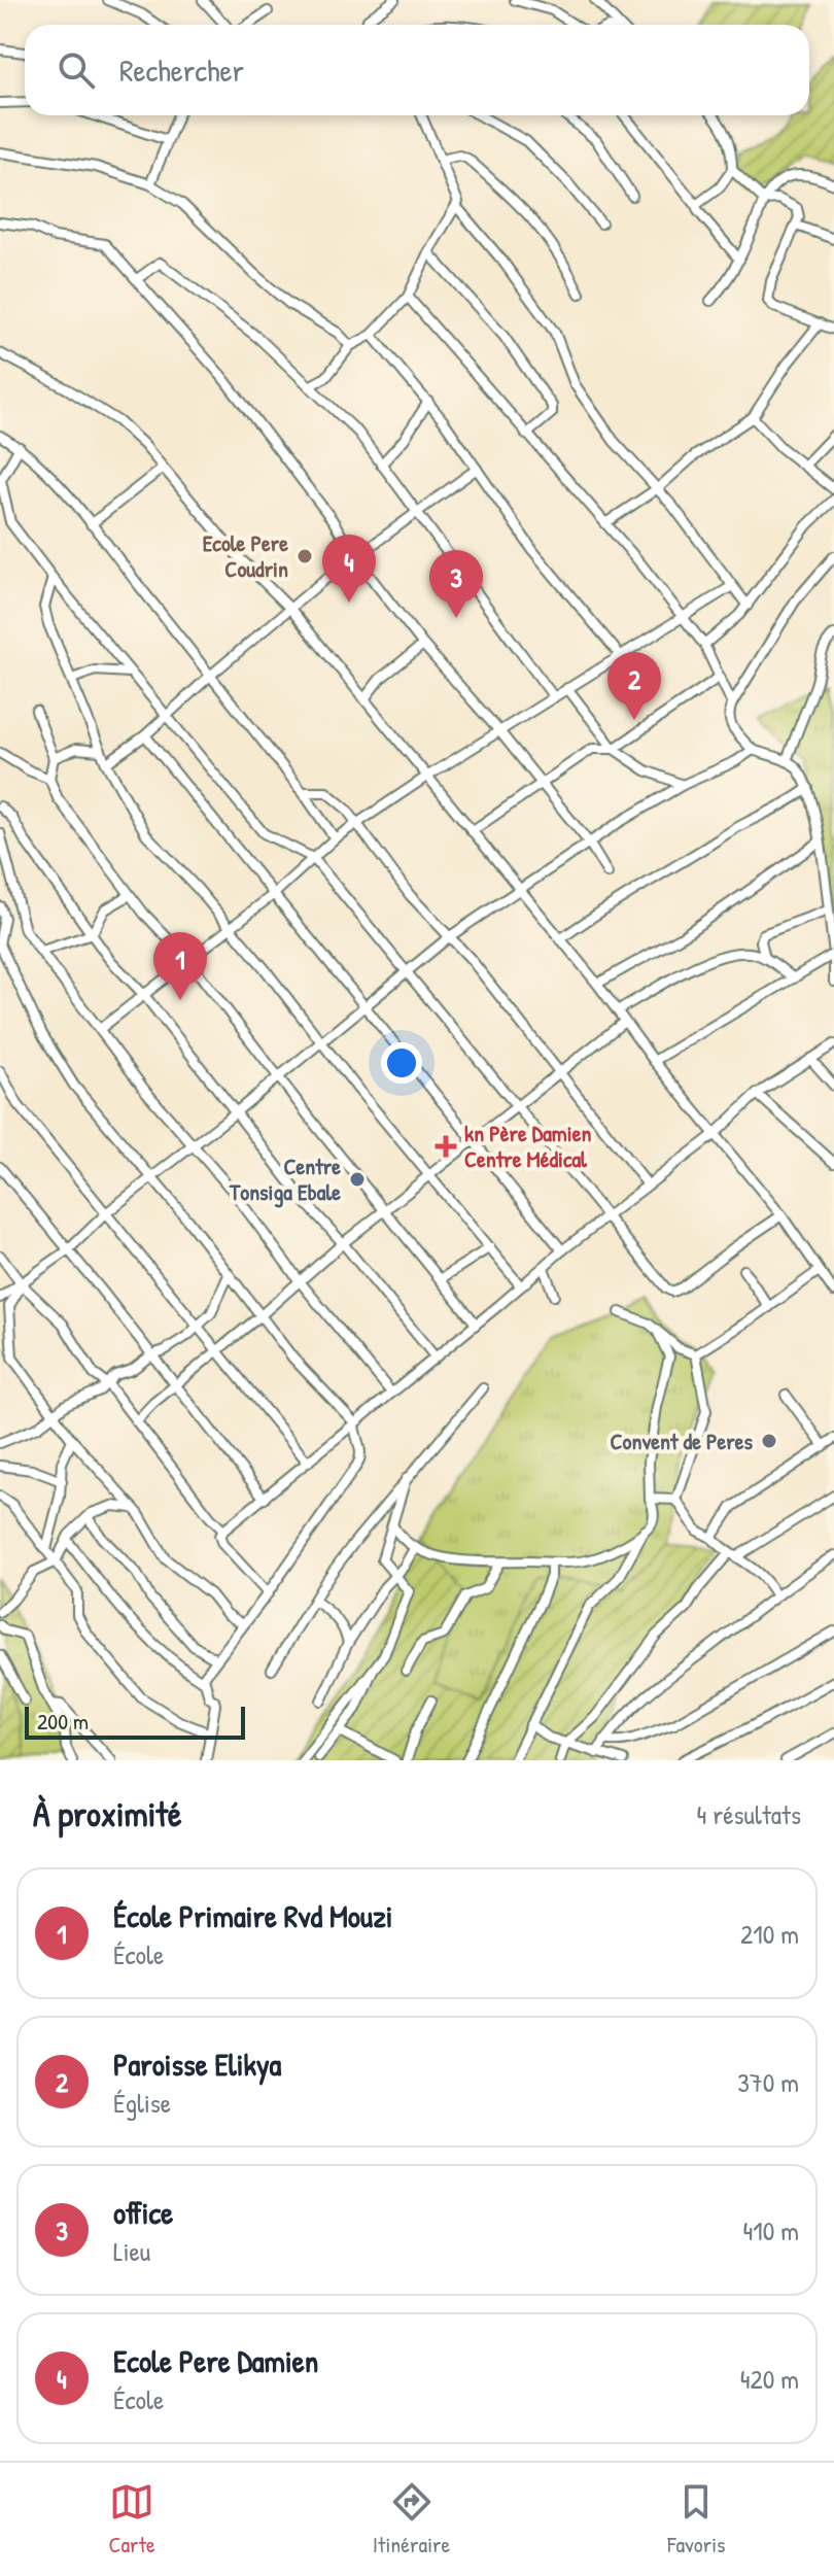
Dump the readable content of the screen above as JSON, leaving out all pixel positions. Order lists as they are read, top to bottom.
{
  "places": {
    "other": ["Ecole Pere Coudrin", "Centre Tonsiga Ebale", "Convent de Peres"],
    "health": ["kn Père Damien Centre Médical"]
  },
  "scale_bar": "200 m",
  "page": {
    "search": "Rechercher",
    "pins": [
      "4",
      "3",
      "2",
      "1"
    ],
    "scale": "200 m",
    "heading": ["À proximité", "4 résultats"],
    "list": [
      {
        "mark": "1",
        "name": "École Primaire Rvd Mouzi",
        "note": "École",
        "value": "210 m"
      },
      {
        "mark": "2",
        "name": "Paroisse Elikya",
        "note": "Église",
        "value": "370 m"
      },
      {
        "mark": "3",
        "name": "office",
        "note": "Lieu",
        "value": "410 m"
      },
      {
        "mark": "4",
        "name": "Ecole Pere Damien",
        "note": "École",
        "value": "420 m"
      }
    ],
    "nav": ["Carte", "Itinéraire", "Favoris"]
  }
}
